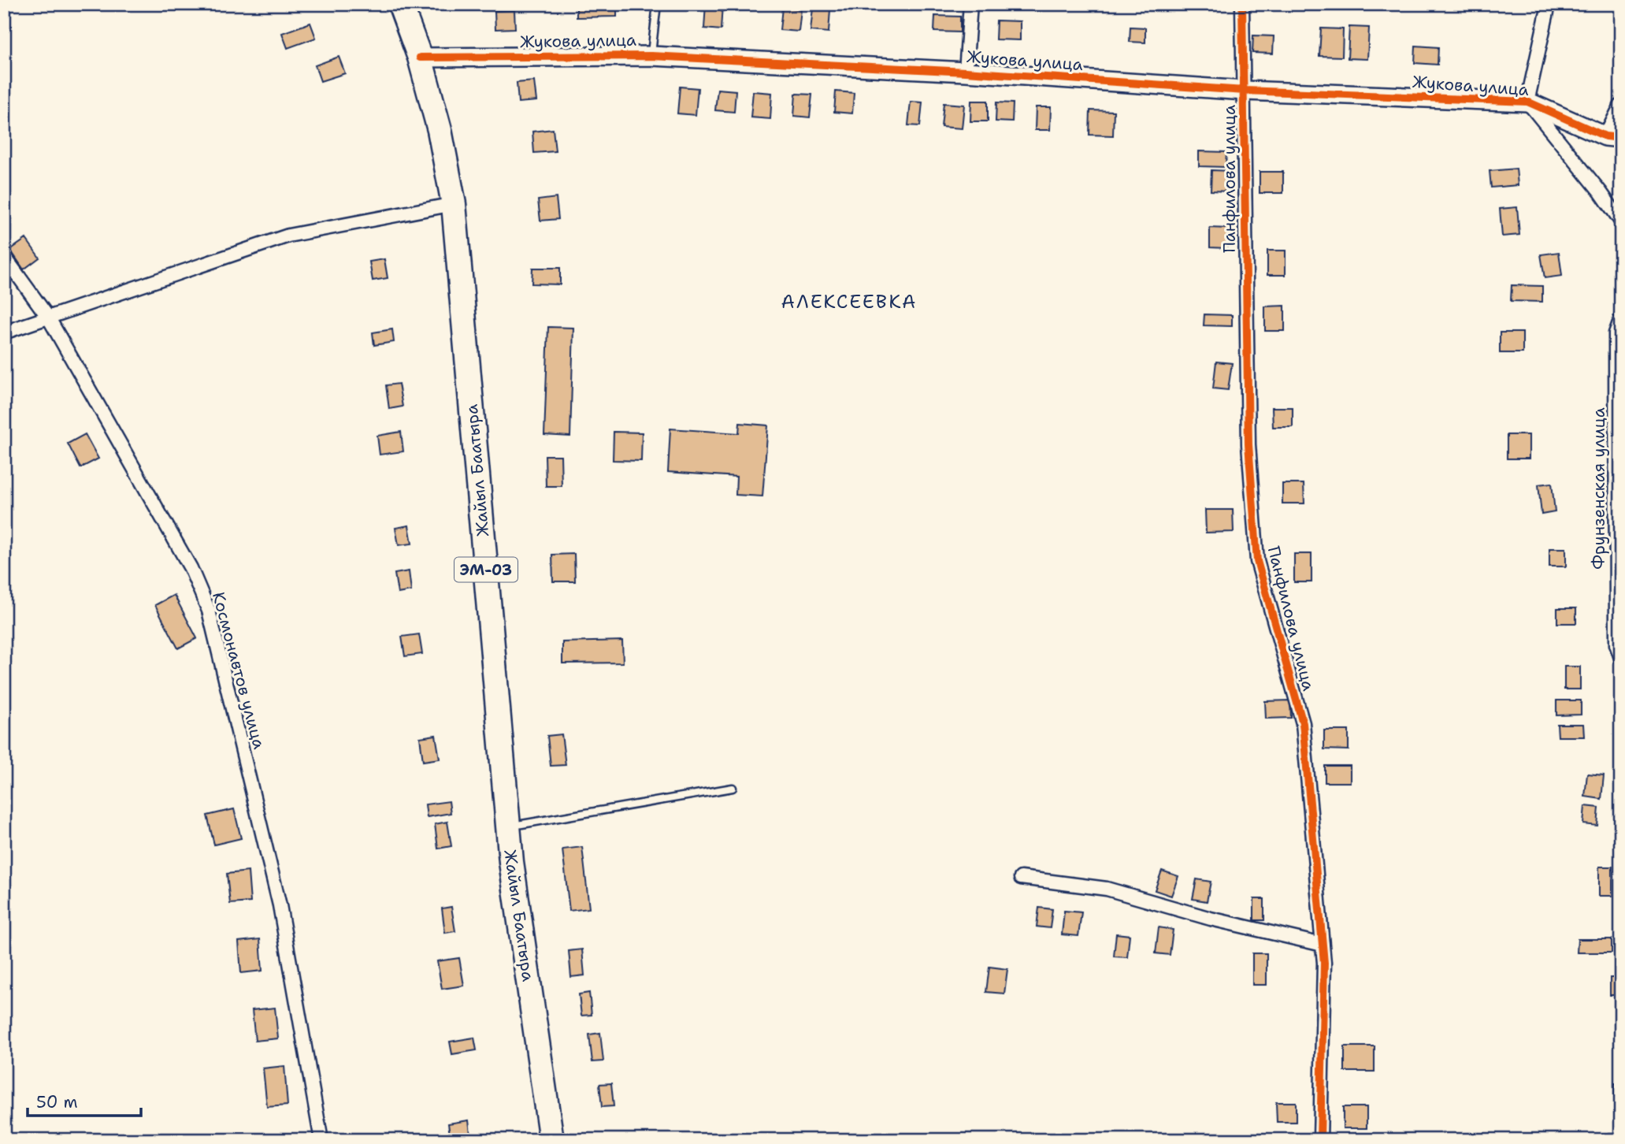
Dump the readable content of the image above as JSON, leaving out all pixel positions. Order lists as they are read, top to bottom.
{
  "streets": {
    "highway": ["Жайыл Баатыра", "ЭМ-03"],
    "street": [
      "Жукова улица",
      "Панфилова улица",
      "Фрунзенская улица",
      "Космонавтов улица"
    ]
  },
  "crossings": [
    ["Жукова улица", "Панфилова улица"],
    ["Жукова улица", "Жайыл Баатыра"]
  ],
  "districts": ["АЛЕКСЕЕВКА"],
  "scale_bar": "50 m"
}
